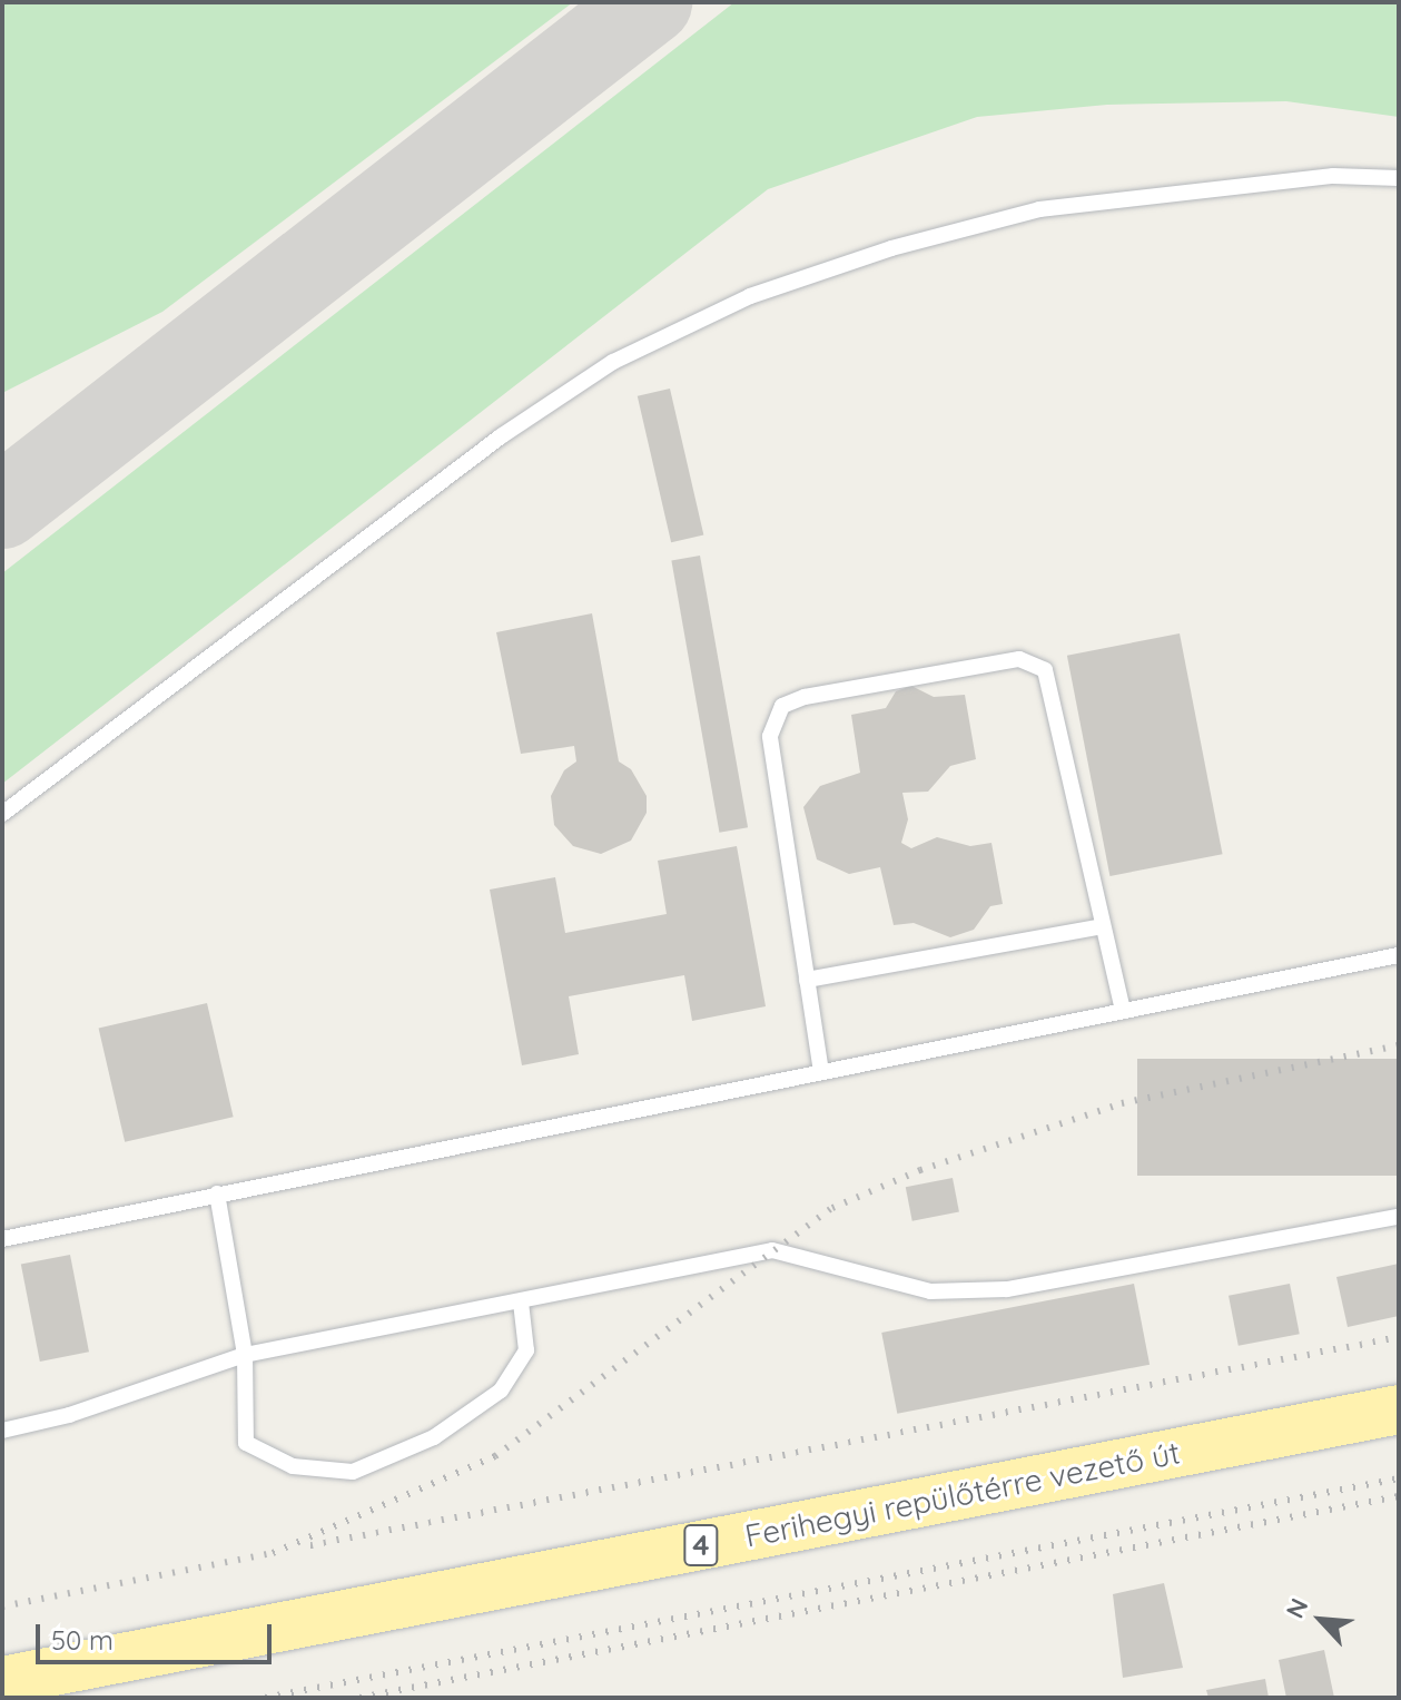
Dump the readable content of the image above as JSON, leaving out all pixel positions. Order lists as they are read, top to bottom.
{
  "streets": {
    "main road": ["Ferihegyi repülőtérre vezető út", "4"]
  },
  "scale_bar": "50 m",
  "north": "top left"
}
